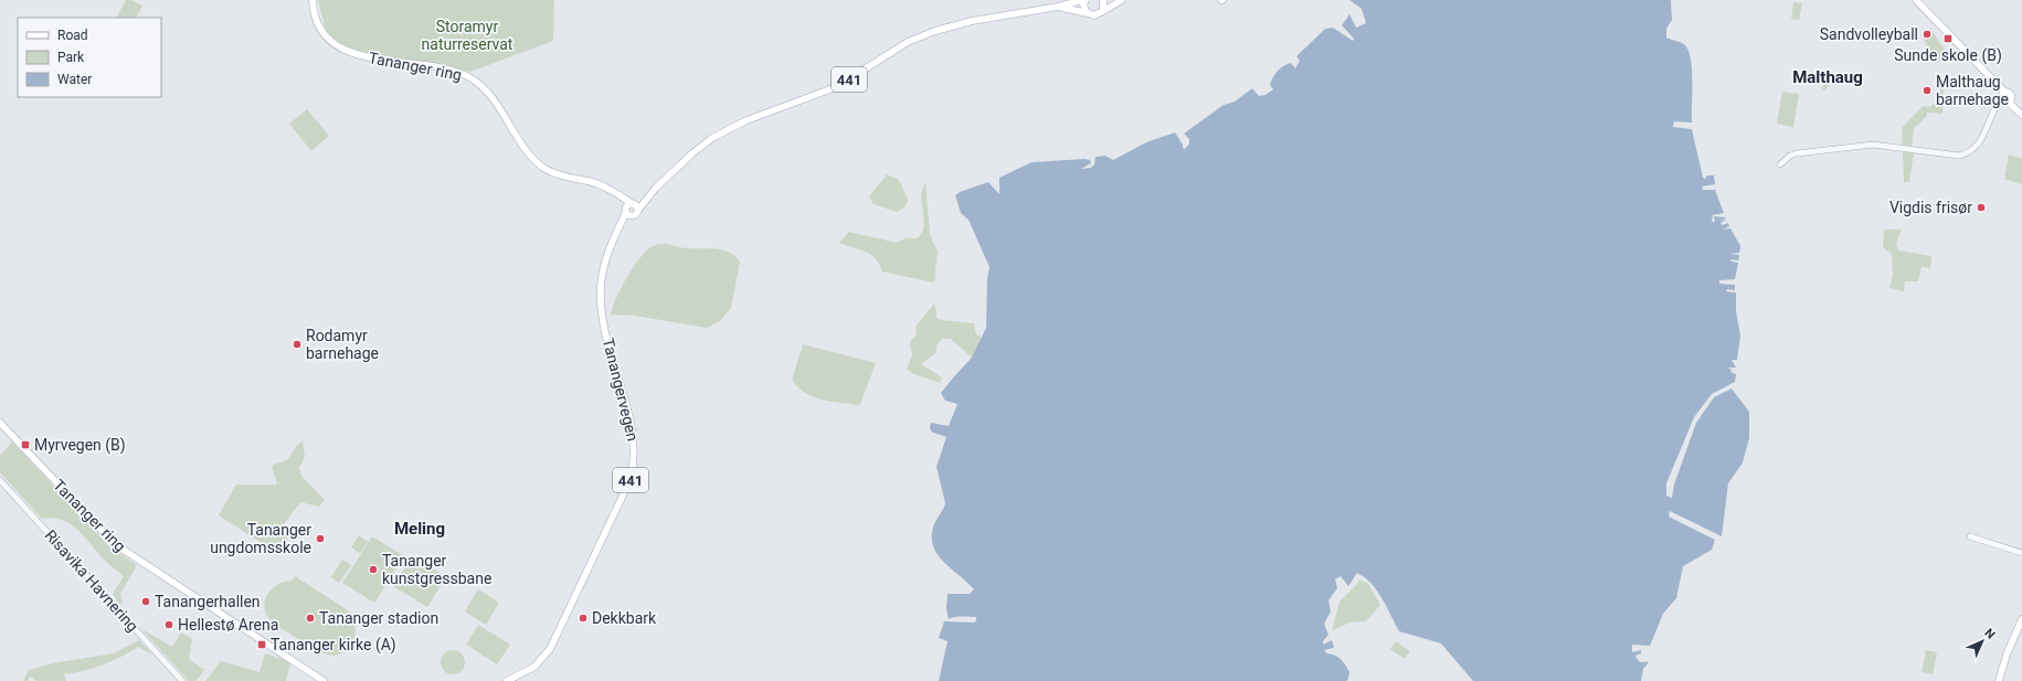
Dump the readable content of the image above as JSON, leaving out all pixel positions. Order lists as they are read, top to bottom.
{
  "streets": {
    "main road": ["Tananger ring", "441", "Tanangervegen"],
    "street": ["Risavika Havnering"]
  },
  "crossings": [
    ["Tananger ring", "441"],
    ["Tananger ring", "Tanangervegen"],
    ["441", "Tanangervegen"]
  ],
  "districts": ["Malthaug", "Meling"],
  "parks": ["Storamyr naturreservat"],
  "places": {
    "other": [
      "Sandvolleyball",
      "Malthaug barnehage",
      "Vigdis frisør",
      "Rodamyr barnehage",
      "Tananger ungdomsskole",
      "Tananger kunstgressbane",
      "Tanangerhallen",
      "Tananger stadion",
      "Dekkbark",
      "Hellestø Arena"
    ],
    "transit": ["Sunde skole (B)", "Myrvegen (B)", "Tananger kirke (A)"]
  },
  "legend": ["Road", "Park", "Water"],
  "north": "top right"
}
